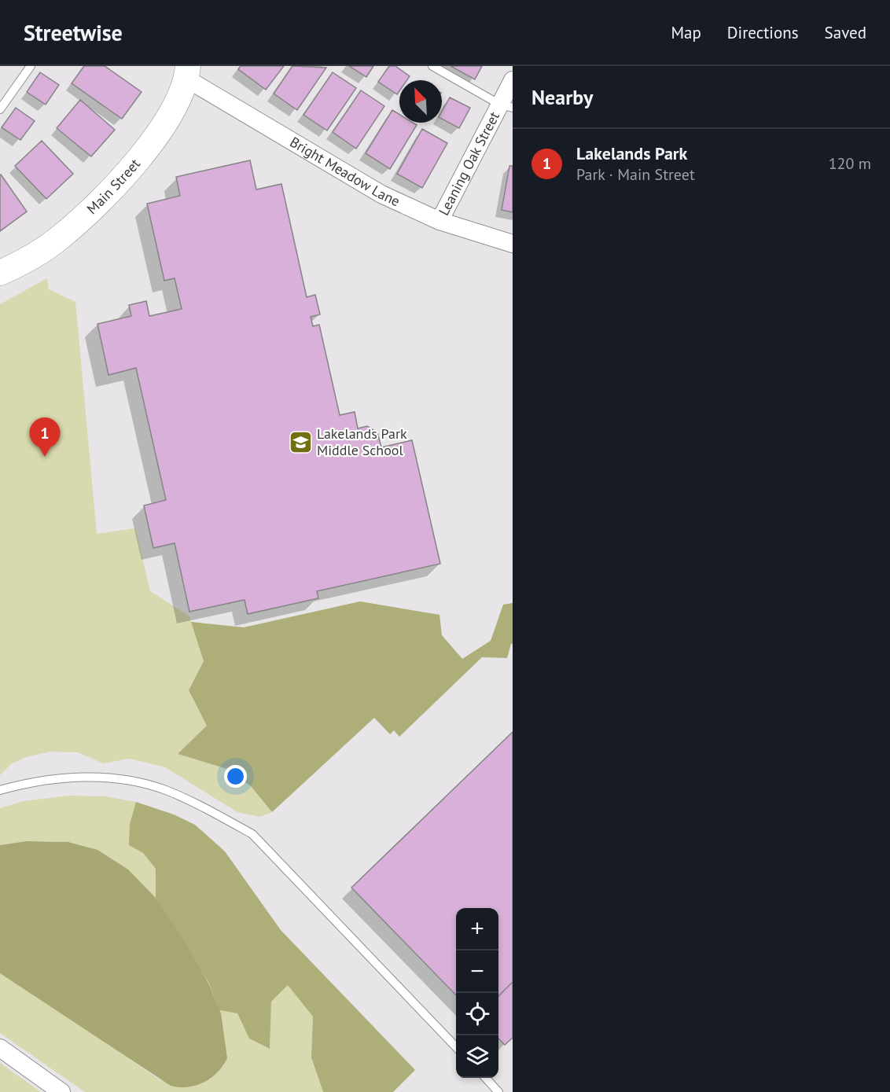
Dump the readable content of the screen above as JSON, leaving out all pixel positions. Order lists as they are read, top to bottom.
{
  "streets": {
    "street": ["Leaning Oak Street", "Bright Meadow Lane", "Main Street"]
  },
  "crossings": [
    ["Leaning Oak Street", "Bright Meadow Lane"],
    ["Bright Meadow Lane", "Main Street"]
  ],
  "places": {
    "school or university": ["Lakelands Park Middle School"]
  },
  "north": "top left",
  "page": {
    "header": "Streetwise",
    "nav": ["Map", "Directions", "Saved"],
    "heading": "Nearby",
    "list": [
      {
        "mark": "1",
        "name": "Lakelands Park",
        "note": "Park · Main Street",
        "value": "120 m"
      }
    ],
    "pins": "1",
    "map_buttons": ["+", "−"]
  }
}
